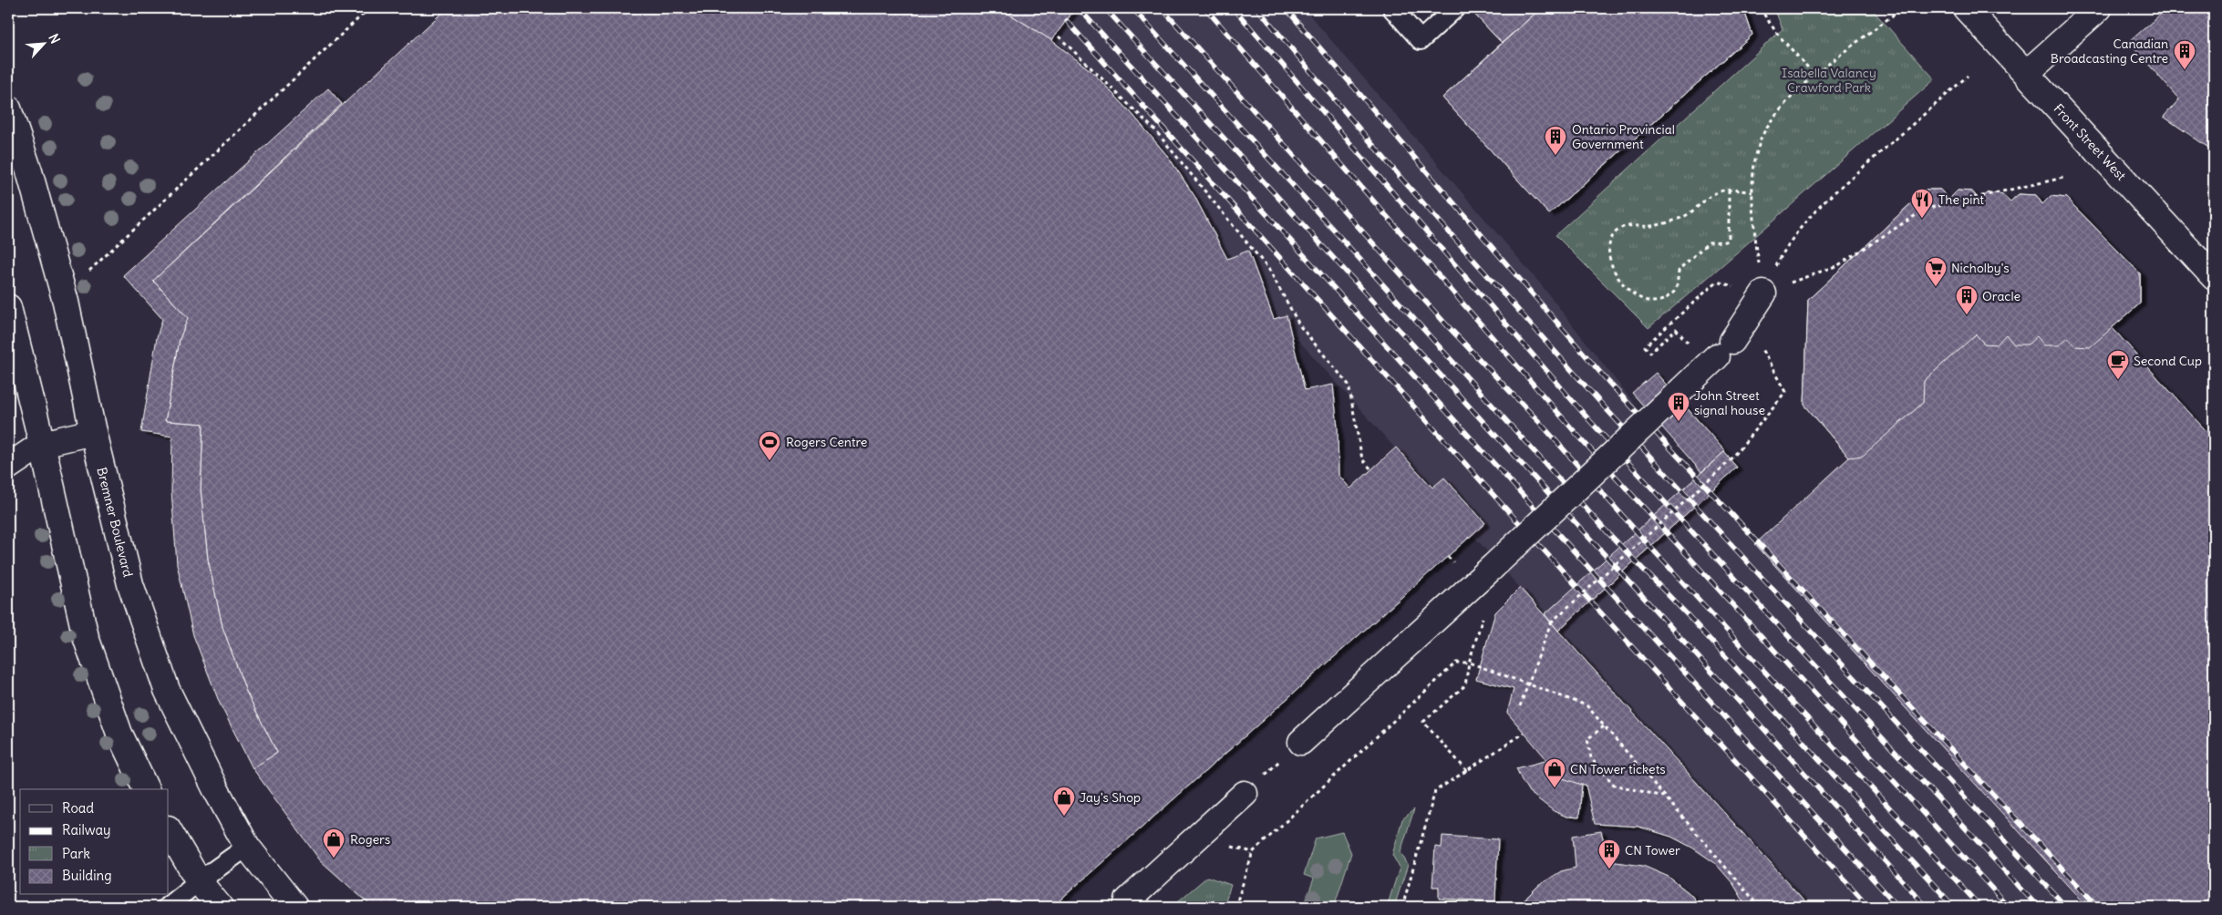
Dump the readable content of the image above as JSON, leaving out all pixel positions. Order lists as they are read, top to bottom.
{
  "streets": {
    "street": ["Front Street West", "Bremner Boulevard"]
  },
  "parks": ["Isabella Valancy Crawford Park"],
  "places": {
    "building": [
      "Canadian Broadcasting Centre",
      "Ontario Provincial Government",
      "Oracle",
      "John Street signal house",
      "CN Tower"
    ],
    "restaurant": ["The pint"],
    "supermarket": ["Nicholby's"],
    "cafe": ["Second Cup"],
    "sports": ["Rogers Centre"],
    "shop": ["CN Tower tickets", "Jay's Shop", "Rogers"]
  },
  "legend": [
    "Road",
    "Railway",
    "Park",
    "Building"
  ],
  "north": "top right"
}
